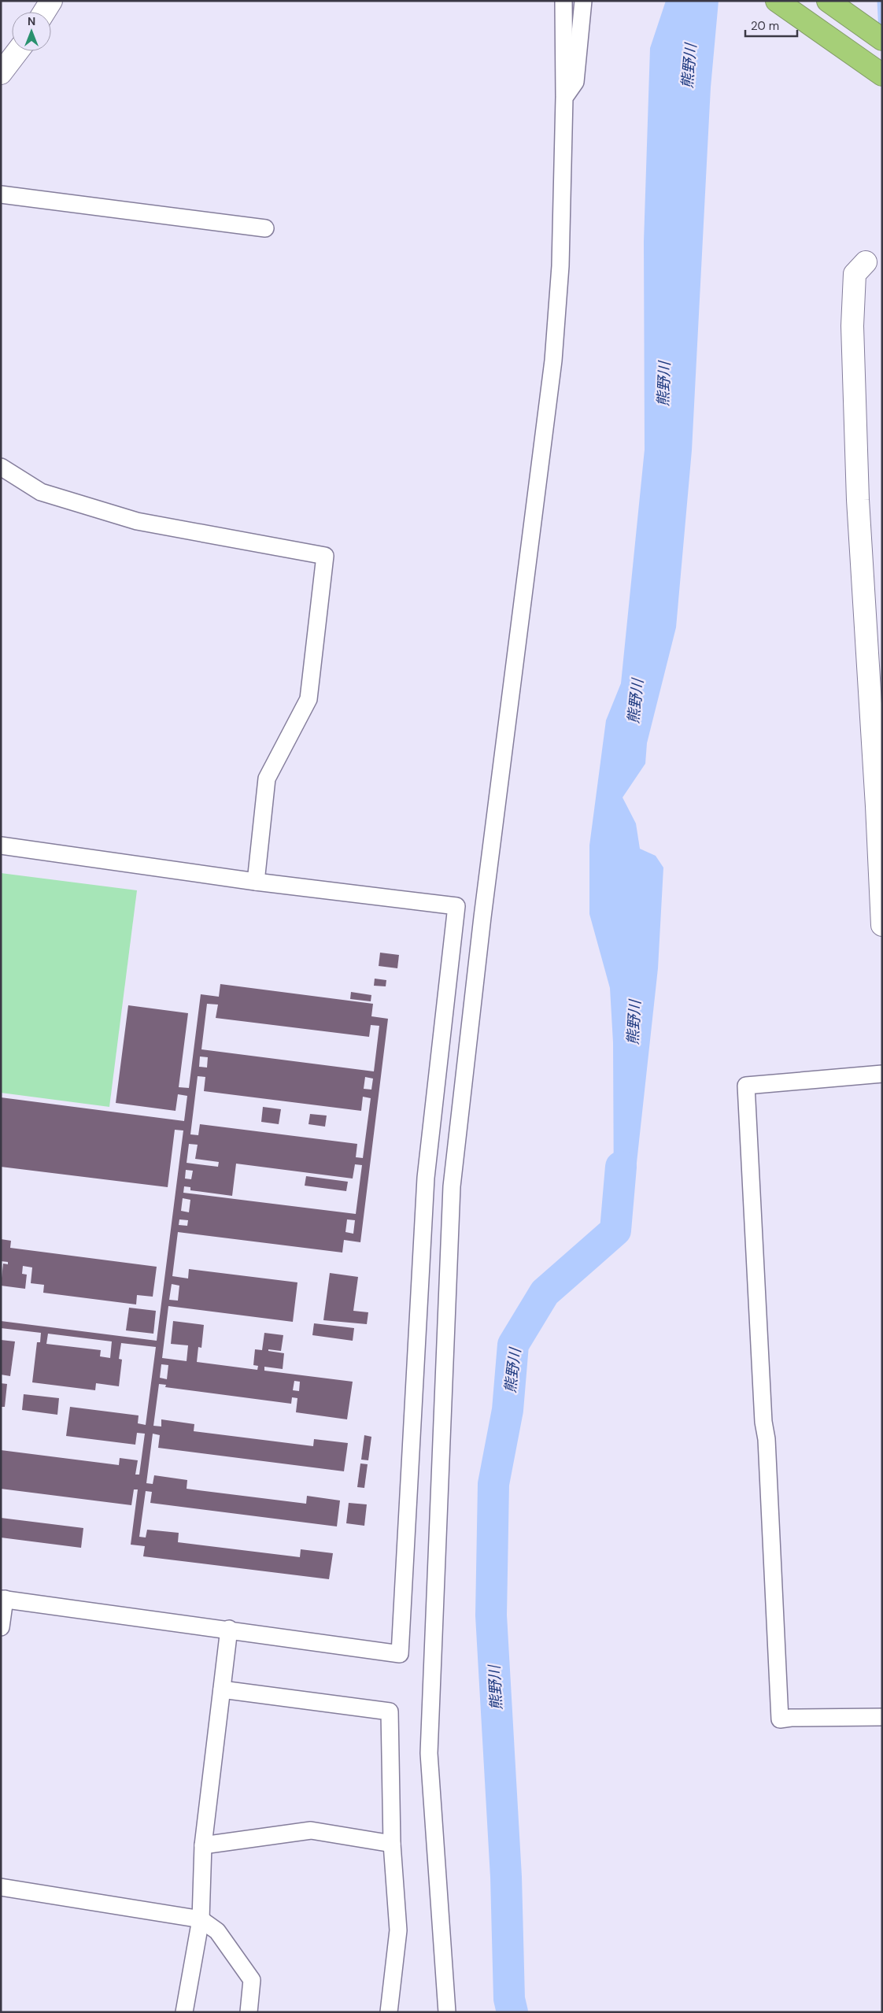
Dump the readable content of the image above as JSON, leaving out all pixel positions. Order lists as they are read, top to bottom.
{
  "water": ["熊野川"],
  "scale_bar": "20 m",
  "north": "top"
}
